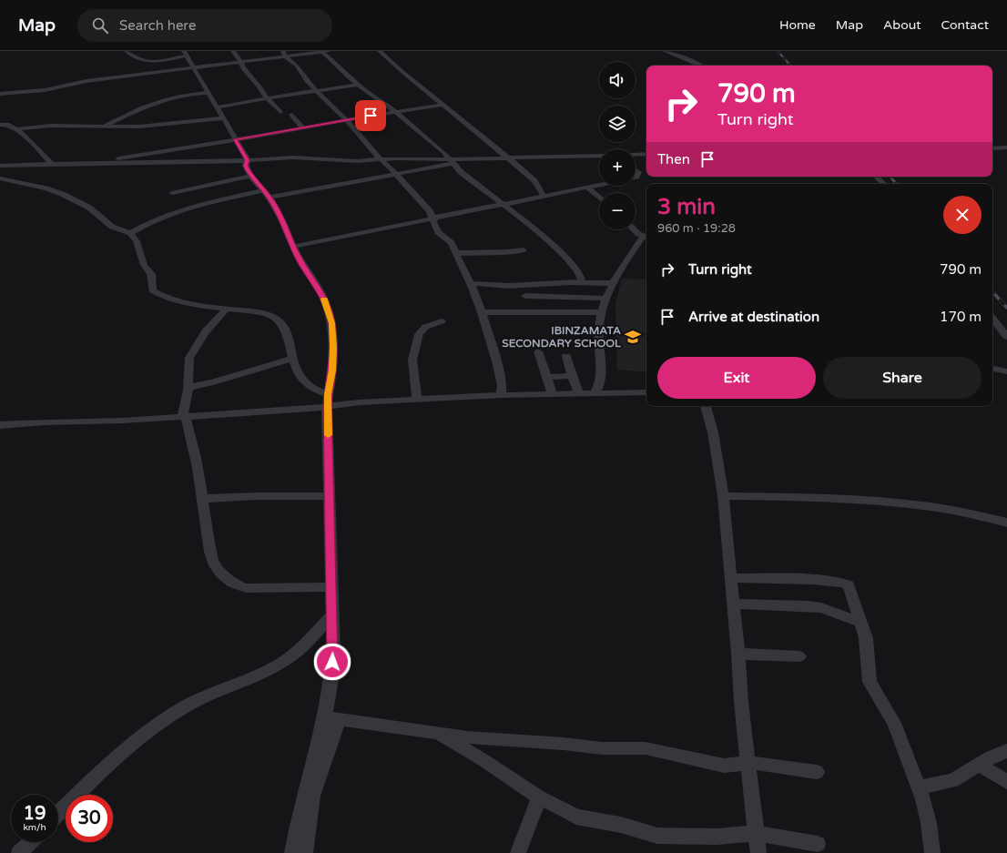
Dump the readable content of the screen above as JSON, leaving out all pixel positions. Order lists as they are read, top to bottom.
{
  "places": {
    "school or university": ["IBINZAMATA SECONDARY SCHOOL"]
  },
  "page": {
    "header": "Map",
    "search": "Search here",
    "nav": [
      "Home",
      "Map",
      "About",
      "Contact"
    ],
    "map_buttons": ["+", "−"],
    "turn": ["790 m", "Turn right"],
    "then": "Then",
    "heading": ["3 min", "960 m · 19:28"],
    "list": [
      {
        "name": "Turn right",
        "value": "790 m"
      },
      {
        "name": "Arrive at destination",
        "value": "170 m"
      }
    ],
    "buttons": ["Exit", "Share"],
    "speed": "19 km/h",
    "limit": "30"
  }
}
